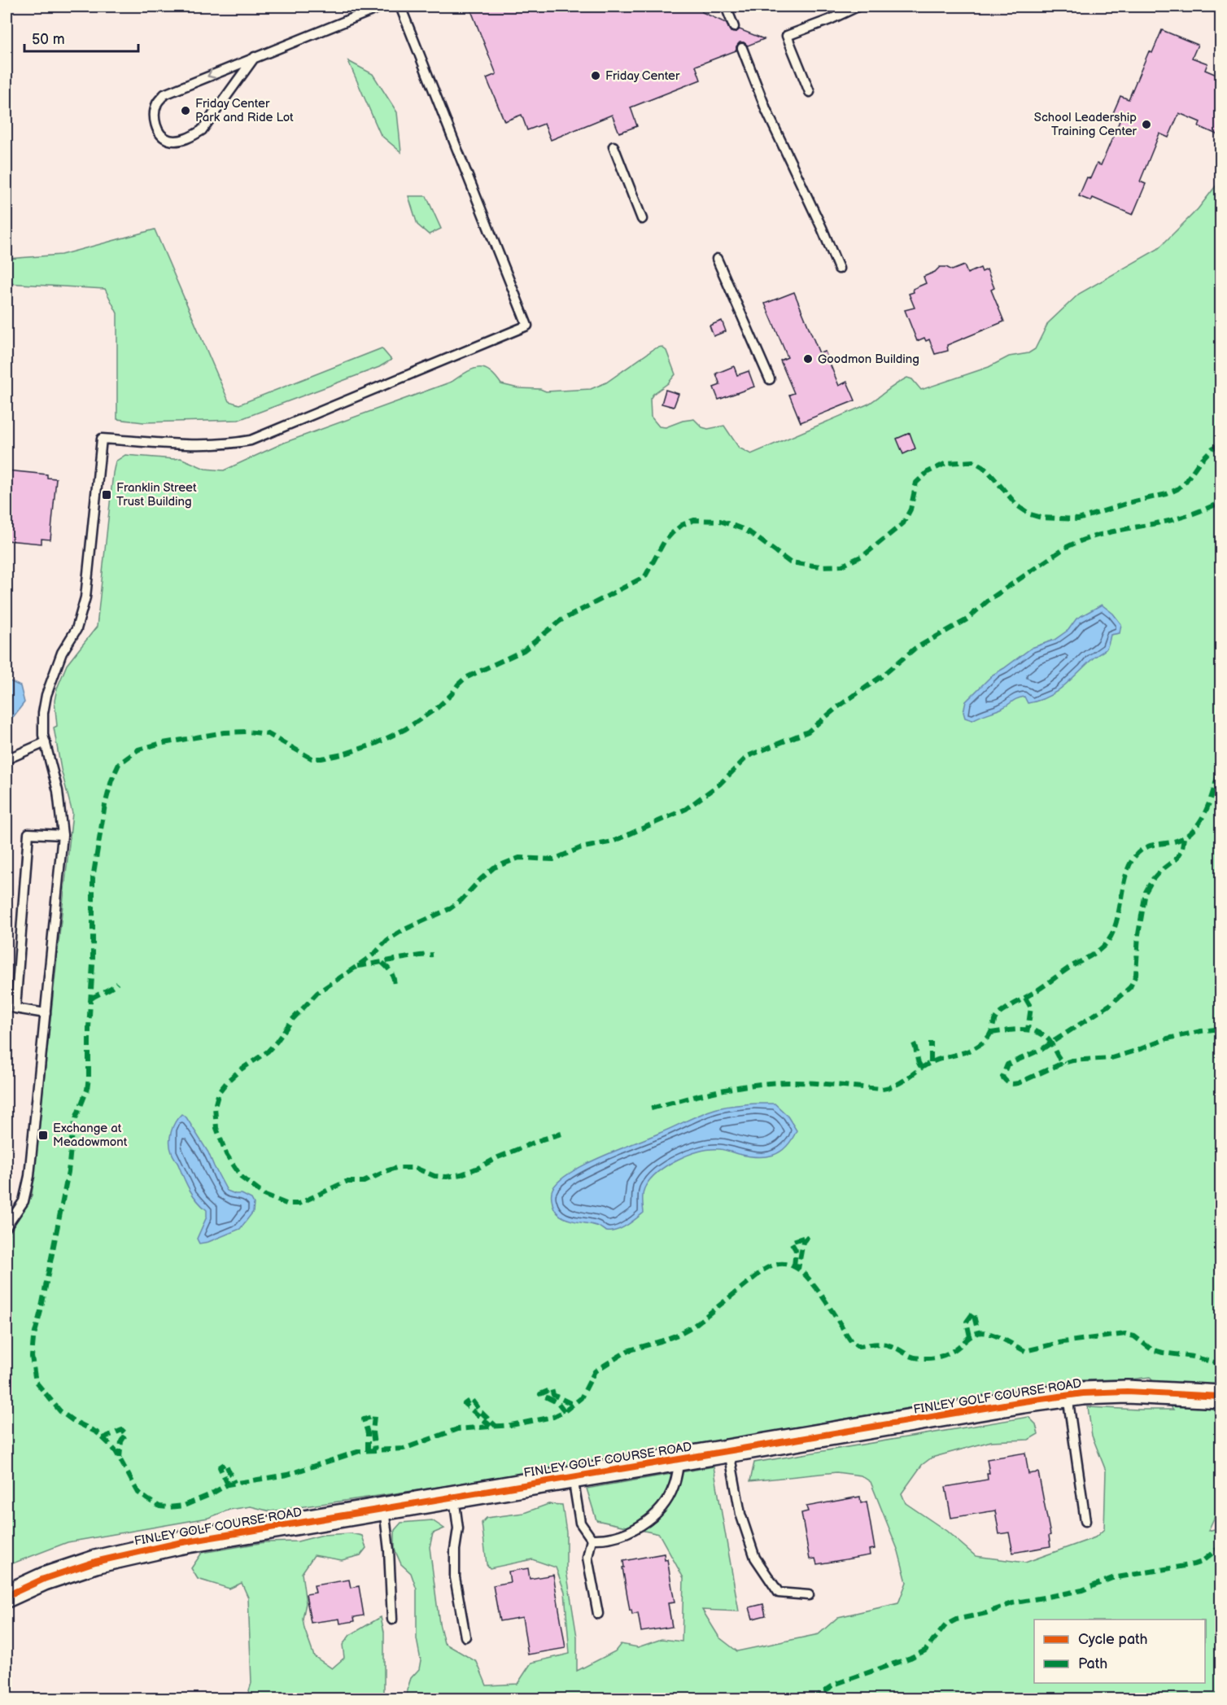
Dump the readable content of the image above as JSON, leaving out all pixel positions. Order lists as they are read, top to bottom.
{
  "streets": {
    "street": ["FINLEY GOLF COURSE ROAD"]
  },
  "places": {
    "other": [
      "Friday Center",
      "Friday Center Park and Ride Lot",
      "School Leadership Training Center",
      "Goodmon Building"
    ],
    "transit": ["Franklin Street Trust Building", "Exchange at Meadowmont"]
  },
  "legend": ["Cycle path", "Path"],
  "scale_bar": "50 m"
}
